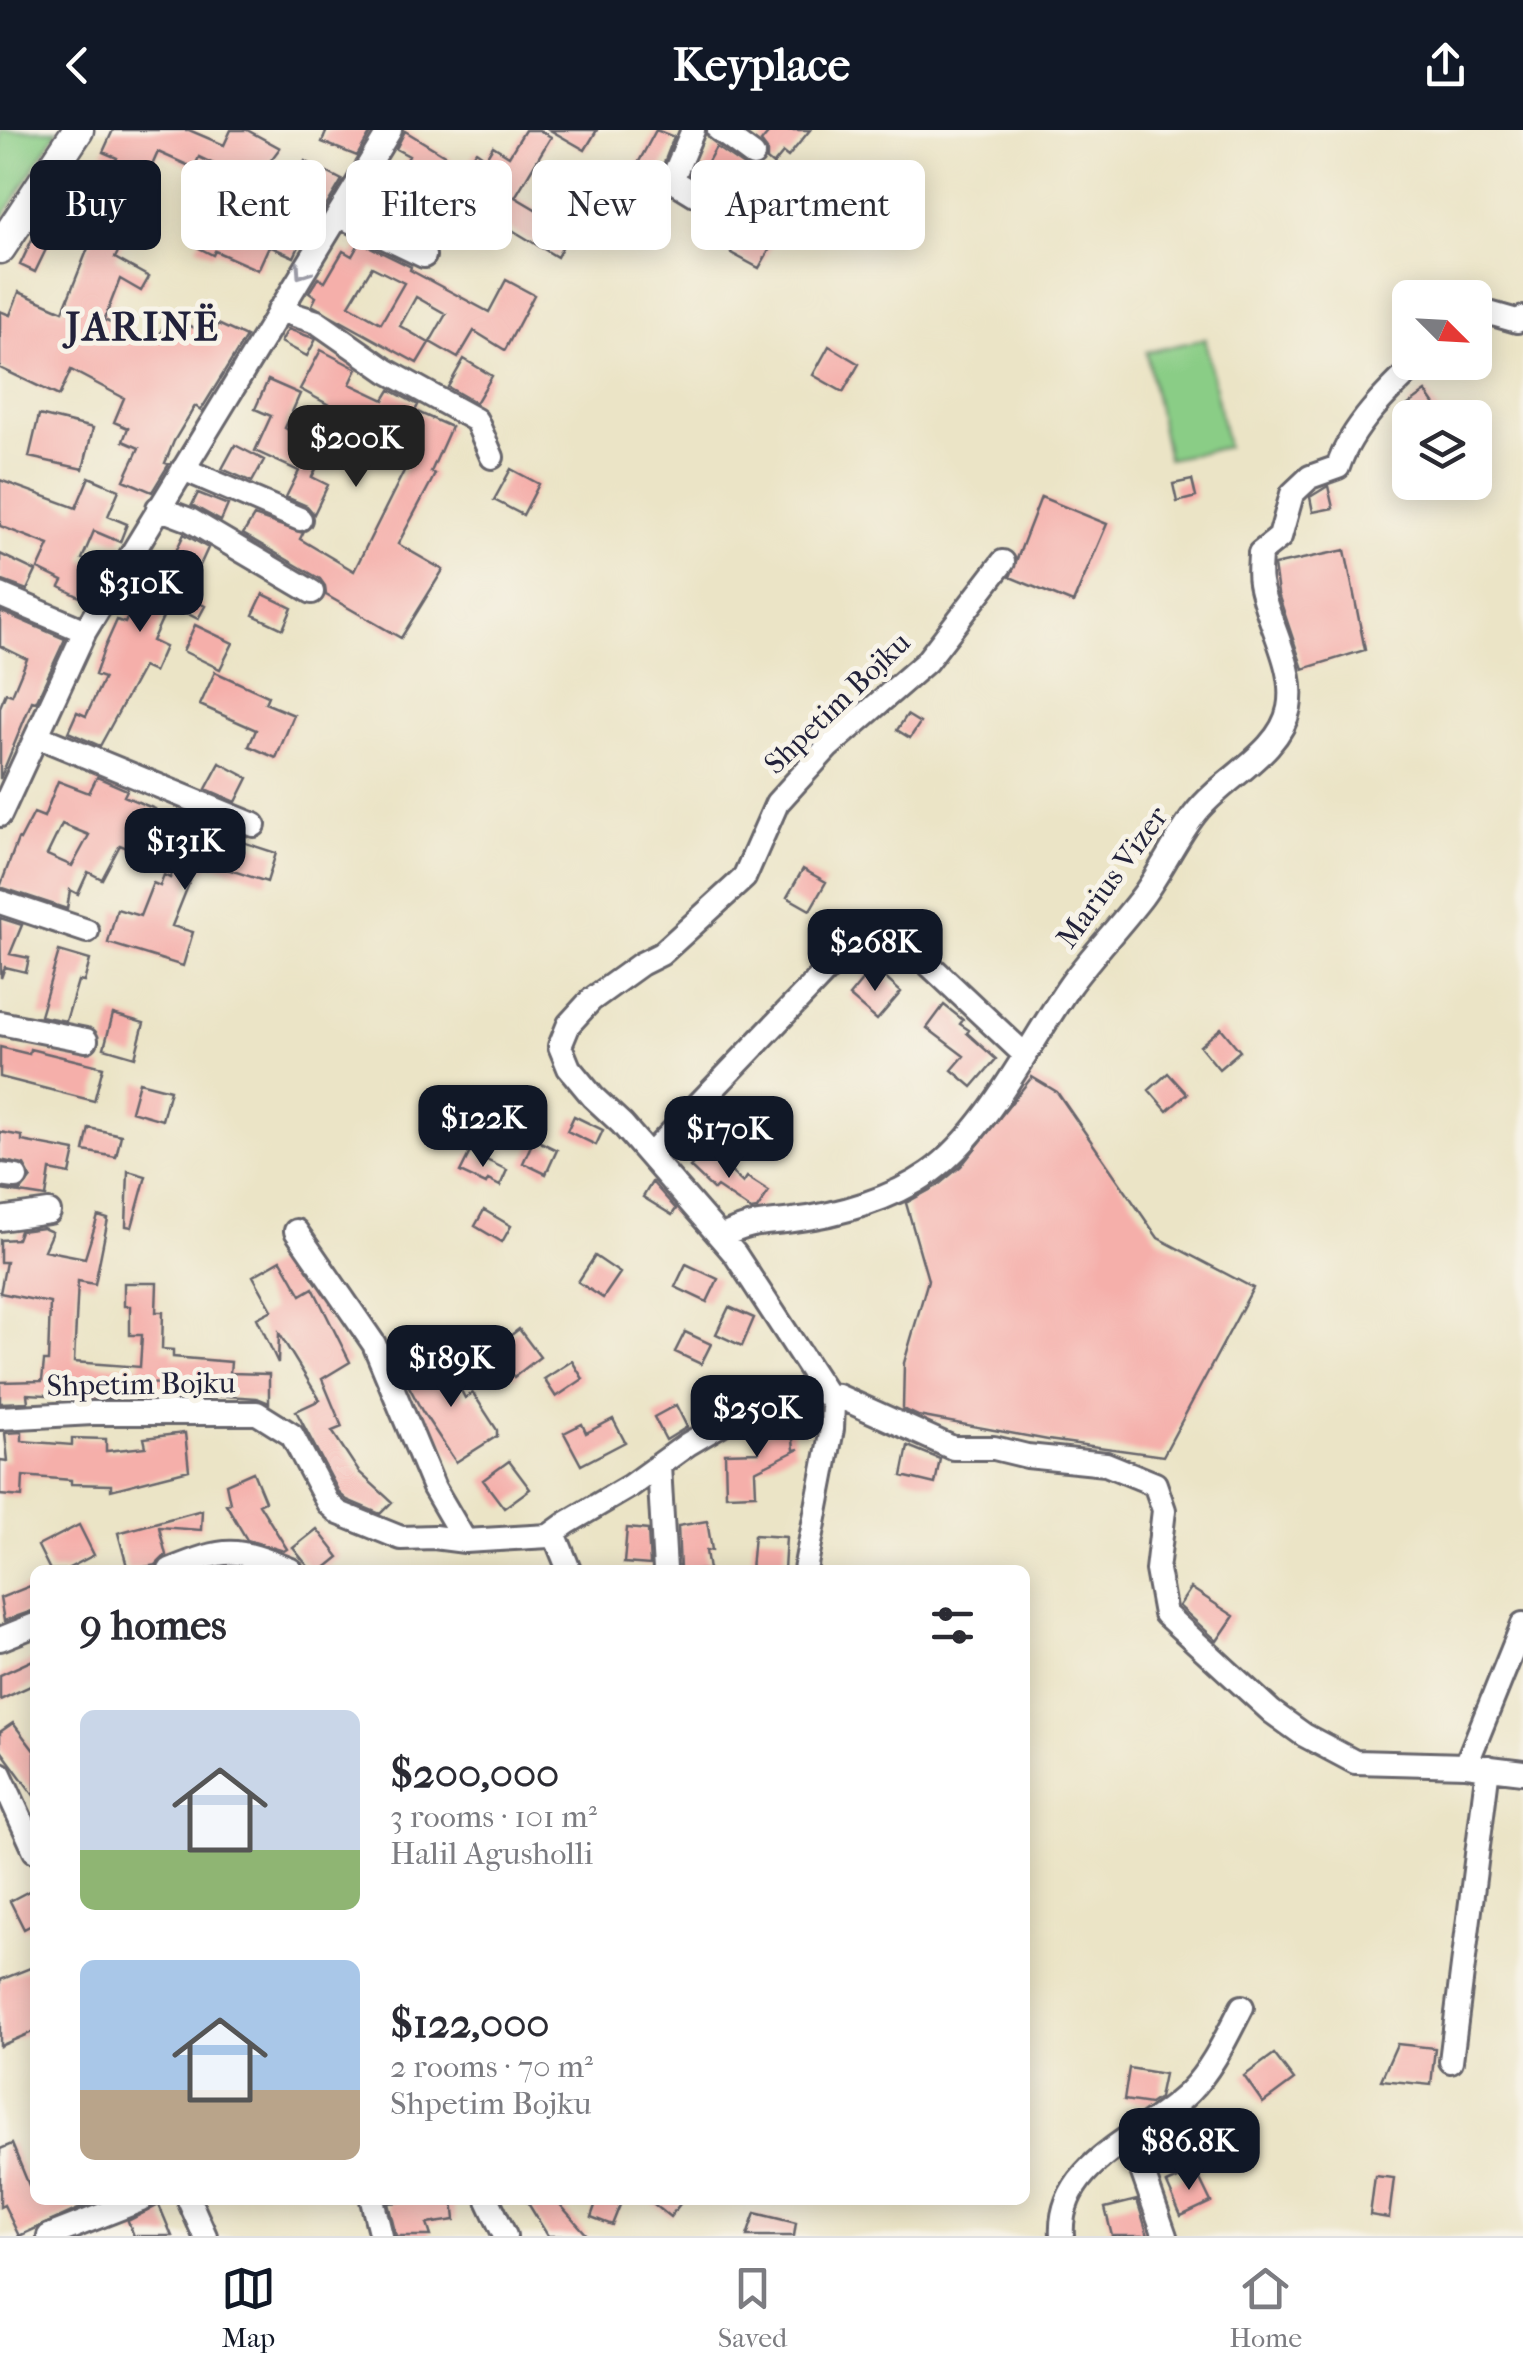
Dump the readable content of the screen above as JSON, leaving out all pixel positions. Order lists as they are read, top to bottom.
{
  "streets": {
    "street": ["Shpetim Bojku", "Marius Vizer"]
  },
  "crossings": [
    ["Shpetim Bojku", "Marius Vizer"]
  ],
  "districts": ["JARINË"],
  "north": "bottom right",
  "page": {
    "header": "Keyplace",
    "chip": [
      "Buy",
      "Rent",
      "Filters",
      "New",
      "Apartment"
    ],
    "price": [
      "$200K",
      "$310K",
      "$131K",
      "$268K",
      "$122K",
      "$170K",
      "$189K",
      "$250K",
      "$86.8K"
    ],
    "heading": "9 homes",
    "list": [
      {
        "name": "$200,000",
        "note": "3 rooms · 101 m² · Halil Agusholli"
      },
      {
        "name": "$122,000",
        "note": "2 rooms · 70 m² · Shpetim Bojku"
      }
    ],
    "tabs": ["Map", "Saved", "Home"]
  }
}
